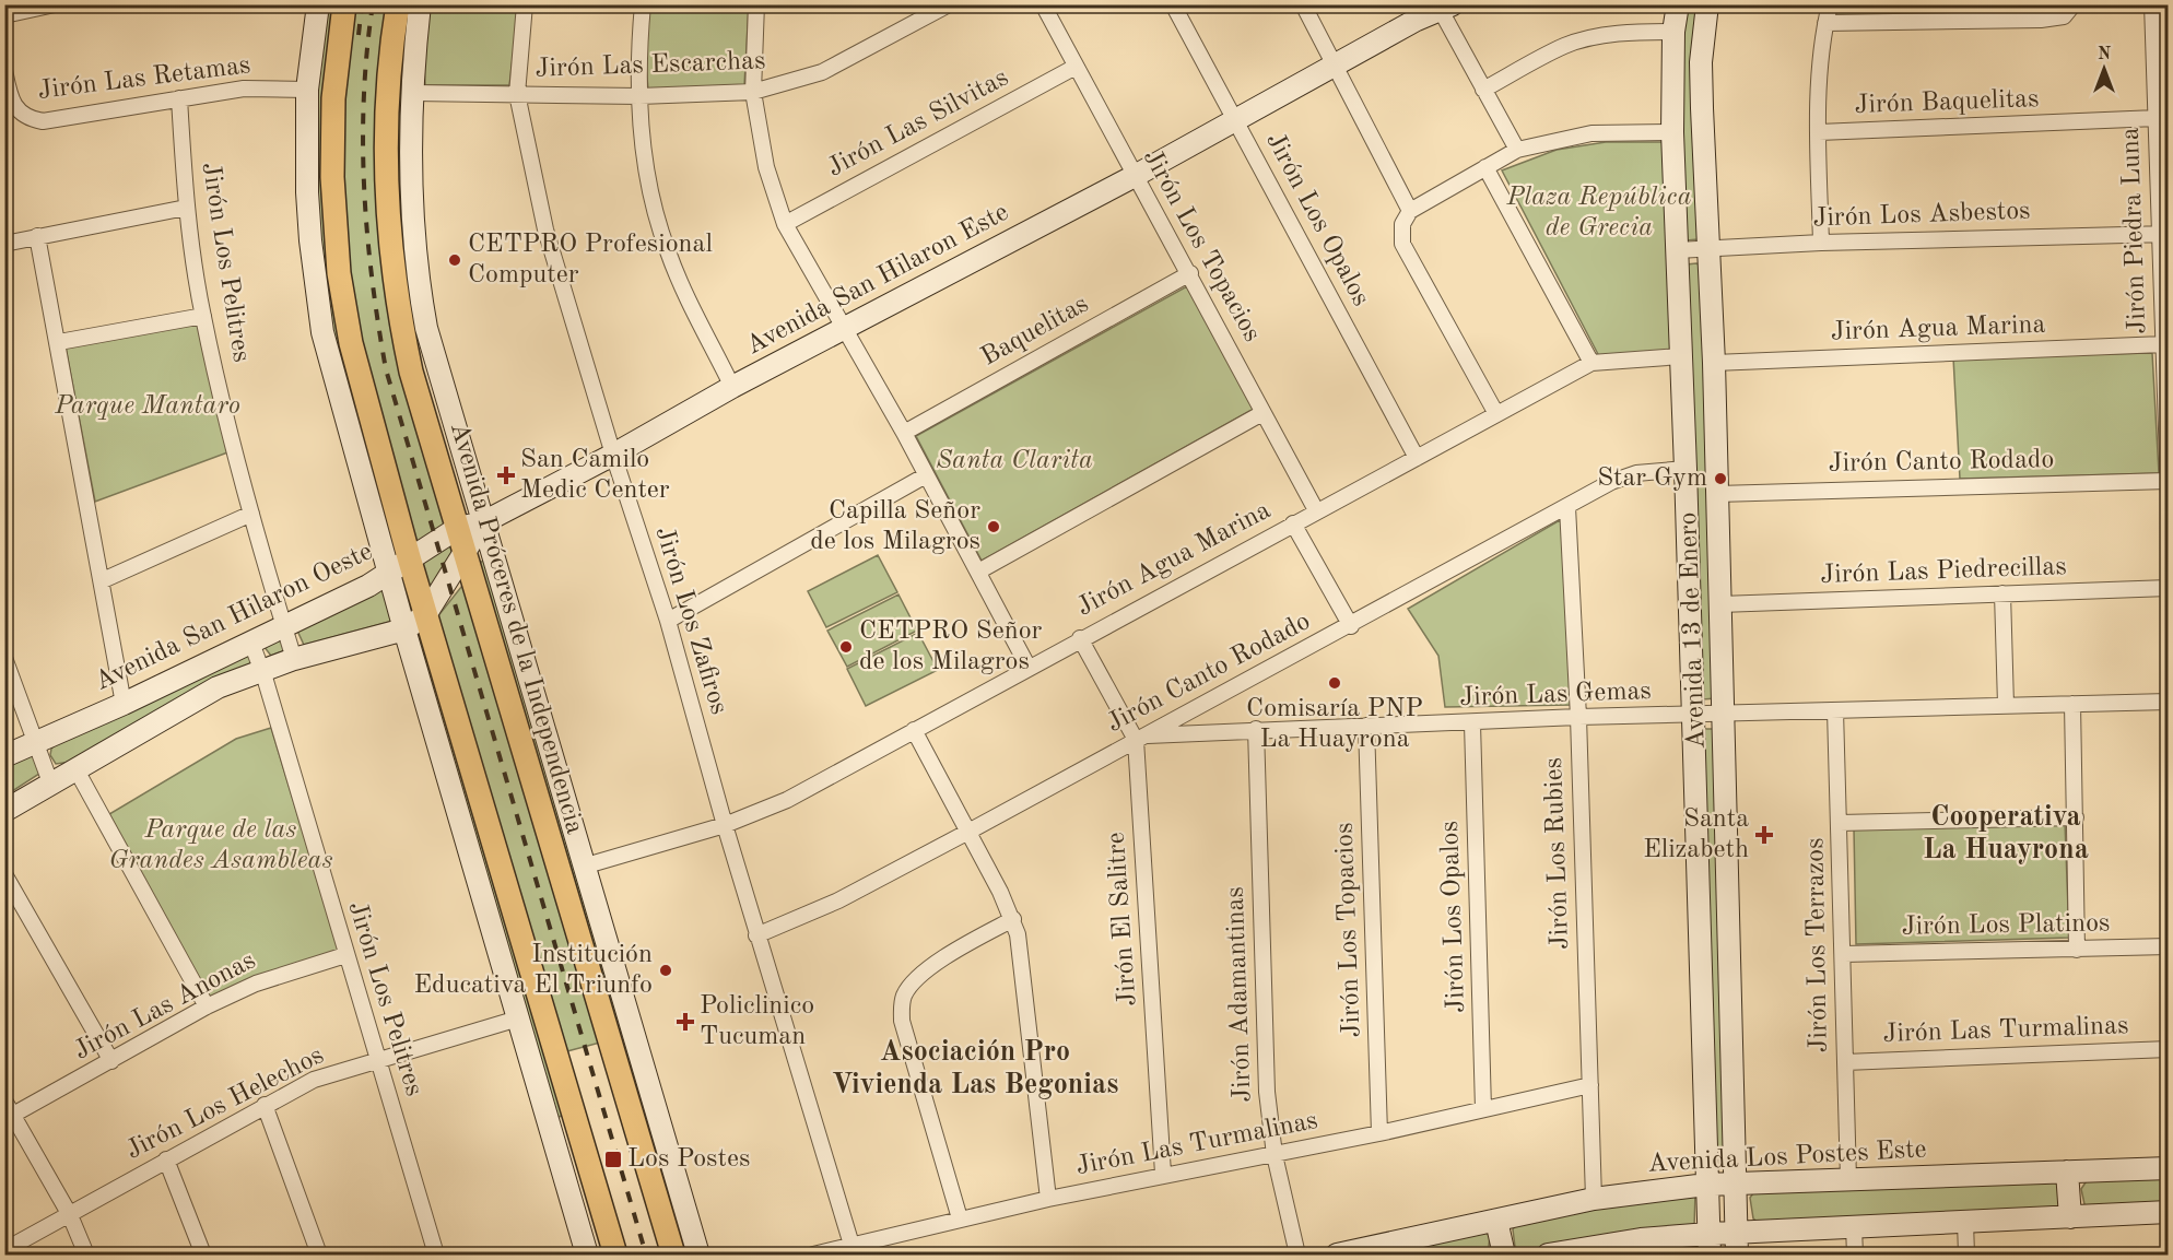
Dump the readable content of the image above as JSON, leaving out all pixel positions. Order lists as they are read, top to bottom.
{
  "streets": {
    "main road": [
      "Avenida San Hilaron Este",
      "Avenida San Hilaron Oeste",
      "Avenida Próceres de la Independencia",
      "Avenida 13 de Enero",
      "Avenida Los Postes Este"
    ],
    "street": [
      "Jirón Las Escarchas",
      "Jirón Las Retamas",
      "Jirón Baquelitas",
      "Jirón Las Silvitas",
      "Jirón Los Asbestos",
      "Jirón Los Opalos",
      "Jirón Piedra Luna",
      "Jirón Los Topacios",
      "Jirón Los Pelitres",
      "Jirón Agua Marina",
      "Baquelitas",
      "Jirón Canto Rodado",
      "Jirón Las Piedrecillas",
      "Jirón Los Zafiros",
      "Jirón Las Gemas",
      "Jirón Los Rubies",
      "Jirón El Salitre",
      "Jirón Los Platinos",
      "Jirón Los Terrazos",
      "Jirón Adamantinas",
      "Jirón Las Anonas",
      "Jirón Las Turmalinas",
      "Jirón Los Helechos"
    ]
  },
  "crossings": [
    ["Jirón Las Escarchas", "Jirón Los Zafiros"],
    ["Jirón Las Escarchas", "Avenida Próceres de la Independencia"],
    ["Jirón Las Retamas", "Jirón Los Pelitres"],
    ["Jirón Baquelitas", "Jirón Piedra Luna"],
    ["Jirón Las Silvitas", "Jirón Los Topacios"],
    ["Jirón Los Asbestos", "Jirón Piedra Luna"],
    ["Jirón Los Asbestos", "Avenida 13 de Enero"],
    ["Jirón Los Opalos", "Avenida San Hilaron Este"],
    ["Jirón Los Opalos", "Jirón Agua Marina"],
    ["Jirón Los Opalos", "Jirón Las Gemas"],
    ["Jirón Los Opalos", "Jirón Las Turmalinas"],
    ["Jirón Piedra Luna", "Jirón Agua Marina"],
    ["Jirón Piedra Luna", "Jirón Canto Rodado"],
    ["Jirón Los Topacios", "Avenida San Hilaron Este"],
    ["Jirón Los Topacios", "Jirón Agua Marina"],
    ["Jirón Los Topacios", "Baquelitas"],
    ["Jirón Los Topacios", "Jirón Las Gemas"],
    ["Jirón Los Topacios", "Jirón Las Turmalinas"],
    ["Jirón Los Pelitres", "Avenida San Hilaron Oeste"],
    ["Jirón Los Pelitres", "Jirón Las Anonas"],
    ["Jirón Los Pelitres", "Jirón Los Helechos"],
    ["Avenida San Hilaron Este", "Avenida San Hilaron Oeste"],
    ["Avenida San Hilaron Este", "Jirón Los Zafiros"],
    ["Avenida San Hilaron Este", "Avenida Próceres de la Independencia"],
    ["Jirón Agua Marina", "Jirón Los Zafiros"],
    ["Jirón Agua Marina", "Avenida Próceres de la Independencia"],
    ["Jirón Agua Marina", "Avenida 13 de Enero"],
    ["Jirón Canto Rodado", "Jirón Los Zafiros"],
    ["Jirón Canto Rodado", "Avenida 13 de Enero"],
    ["Jirón Canto Rodado", "Jirón Las Gemas"],
    ["Jirón Canto Rodado", "Jirón Los Rubies"],
    ["Jirón Canto Rodado", "Jirón El Salitre"],
    ["Jirón Las Piedrecillas", "Avenida 13 de Enero"],
    ["Avenida San Hilaron Oeste", "Avenida Próceres de la Independencia"],
    ["Jirón Los Zafiros", "Jirón Las Turmalinas"],
    ["Avenida 13 de Enero", "Jirón Las Gemas"],
    ["Avenida 13 de Enero", "Avenida Los Postes Este"],
    ["Jirón Las Gemas", "Jirón Los Rubies"],
    ["Jirón Las Gemas", "Jirón El Salitre"],
    ["Jirón Las Gemas", "Jirón Los Terrazos"],
    ["Jirón Las Gemas", "Jirón Adamantinas"],
    ["Jirón Los Rubies", "Jirón Las Turmalinas"],
    ["Jirón Los Rubies", "Avenida Los Postes Este"],
    ["Jirón El Salitre", "Jirón Las Turmalinas"],
    ["Jirón Los Platinos", "Jirón Los Terrazos"],
    ["Jirón Los Terrazos", "Jirón Las Turmalinas"],
    ["Jirón Los Terrazos", "Avenida Los Postes Este"],
    ["Jirón Adamantinas", "Jirón Las Turmalinas"]
  ],
  "districts": ["Cooperativa La Huayrona", "Asociación Pro Vivienda Las Begonias"],
  "parks": [
    "Plaza República de Grecia",
    "Parque Mantaro",
    "Santa Clarita",
    "Parque de las Grandes Asambleas"
  ],
  "places": {
    "other": [
      "CETPRO Profesional Computer",
      "Star Gym",
      "Capilla Señor de los Milagros",
      "CETPRO Señor de los Milagros",
      "Comisaría PNP La Huayrona",
      "Institución Educativa El Triunfo"
    ],
    "health": ["San Camilo Medic Center", "Santa Elizabeth", "Policlinico Tucuman"],
    "transit": ["Los Postes"]
  },
  "north": "top"
}
